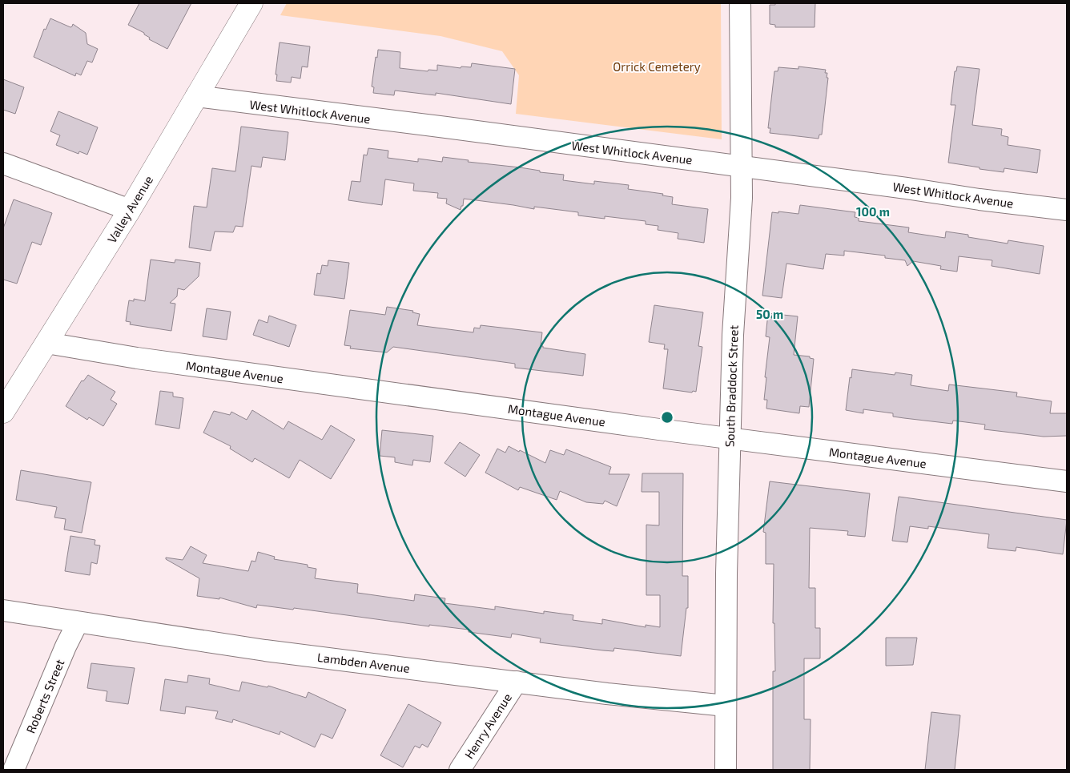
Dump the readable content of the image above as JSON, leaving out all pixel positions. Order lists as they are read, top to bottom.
{
  "streets": {
    "main road": ["Valley Avenue"],
    "street": [
      "West Whitlock Avenue",
      "Montague Avenue",
      "South Braddock Street",
      "Lambden Avenue",
      "Roberts Street",
      "Henry Avenue"
    ]
  },
  "crossings": [
    ["West Whitlock Avenue", "Valley Avenue"],
    ["West Whitlock Avenue", "South Braddock Street"],
    ["Valley Avenue", "Montague Avenue"],
    ["Montague Avenue", "South Braddock Street"],
    ["South Braddock Street", "Lambden Avenue"],
    ["Lambden Avenue", "Roberts Street"],
    ["Lambden Avenue", "Henry Avenue"]
  ],
  "parks": ["Orrick Cemetery"],
  "rings": ["100 m", "50 m"]
}
